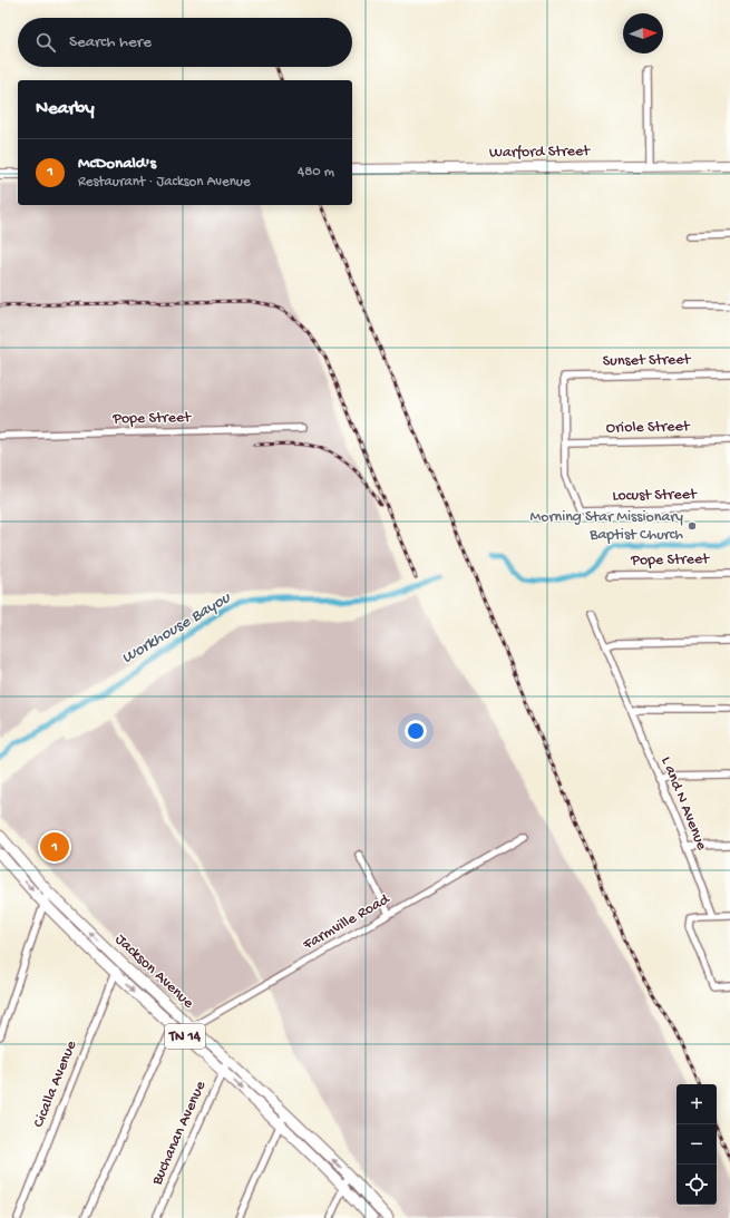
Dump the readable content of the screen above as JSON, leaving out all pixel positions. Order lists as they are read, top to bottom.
{
  "streets": {
    "main road": ["Warford Street", "Jackson Avenue", "TN 14"],
    "street": [
      "Sunset Street",
      "Pope Street",
      "Oriole Street",
      "Locust Street",
      "L and N Avenue",
      "Farmville Road",
      "Cicalla Avenue",
      "Buchanan Avenue"
    ]
  },
  "crossings": [
    ["Sunset Street", "Oriole Street"],
    ["Sunset Street", "Locust Street"],
    ["Oriole Street", "Locust Street"],
    ["Farmville Road", "Jackson Avenue"],
    ["Jackson Avenue", "Cicalla Avenue"],
    ["Jackson Avenue", "Buchanan Avenue"]
  ],
  "water": ["Workhouse Bayou"],
  "places": ["Morning Star Missionary Baptist Church"],
  "north": "right",
  "page": {
    "search": "Search here",
    "heading": "Nearby",
    "list": [
      {
        "mark": "1",
        "name": "McDonald's",
        "note": "Restaurant · Jackson Avenue",
        "value": "480 m"
      }
    ],
    "pins": "1",
    "map_buttons": ["+", "−"]
  }
}
